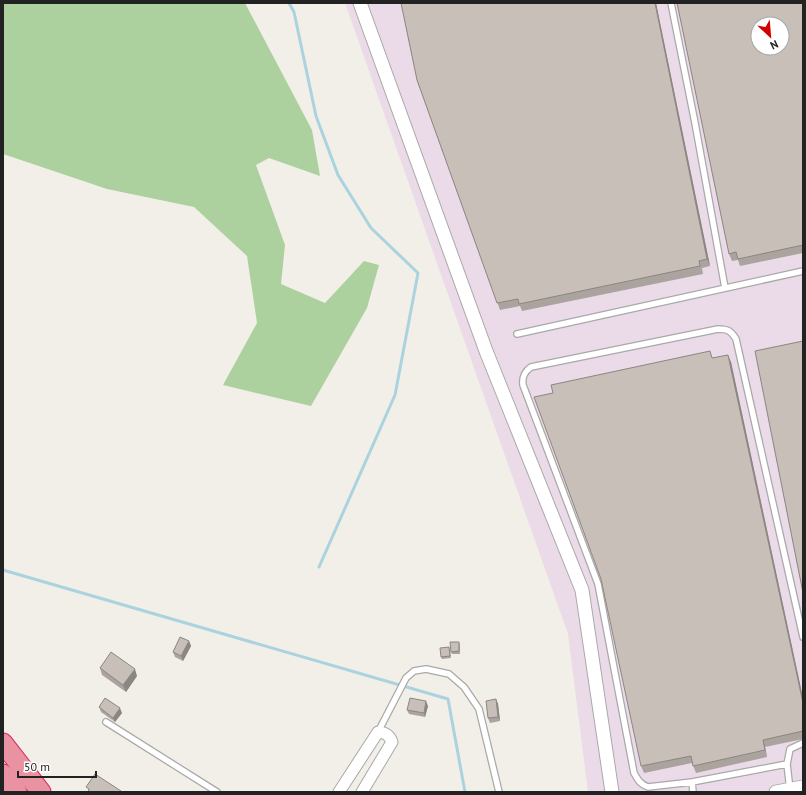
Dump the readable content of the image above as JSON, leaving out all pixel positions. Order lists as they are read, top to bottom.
{
  "scale_bar": "50 m",
  "north": "bottom right"
}
